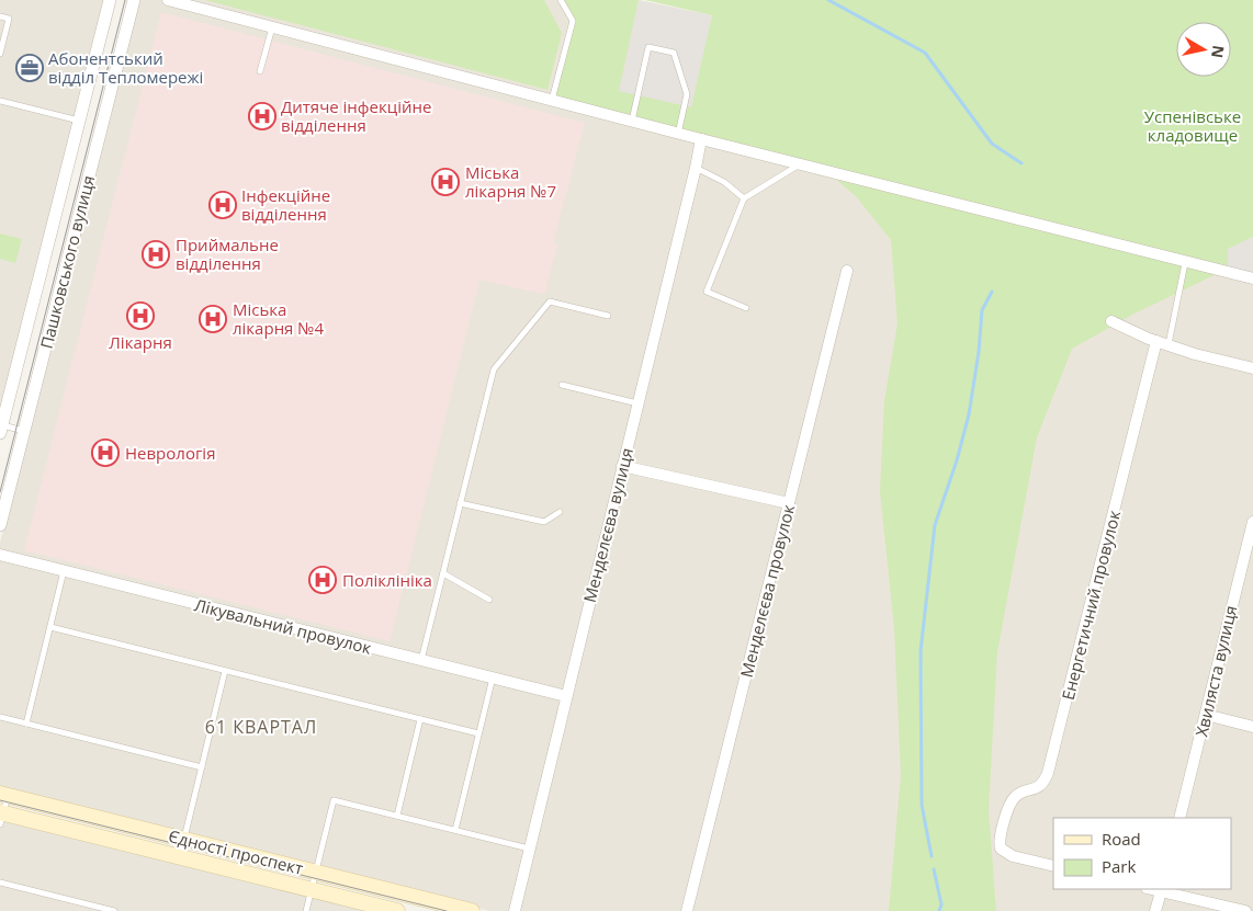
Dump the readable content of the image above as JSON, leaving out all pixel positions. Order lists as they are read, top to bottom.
{
  "streets": {
    "main road": ["Єдності проспект"],
    "street": [
      "Пашковського вулиця",
      "Менделєєва вулиця",
      "Менделєєва провулок",
      "Енергетичний провулок",
      "Лікувальний провулок",
      "Хвиляста вулиця"
    ]
  },
  "crossings": [
    ["Менделєєва вулиця", "Лікувальний провулок"]
  ],
  "districts": ["61 КВАРТАЛ"],
  "parks": ["Успенівське кладовище"],
  "places": {
    "office": ["Абонентський відділ Тепломережі"],
    "hospital": [
      "Дитяче інфекційне відділення",
      "Міська лікарня №7",
      "Інфекційне відділення",
      "Приймальне відділення",
      "Лікарня",
      "Міська лікарня №4",
      "Неврологія",
      "Поліклініка"
    ]
  },
  "legend": ["Road", "Park"],
  "north": "right"
}
